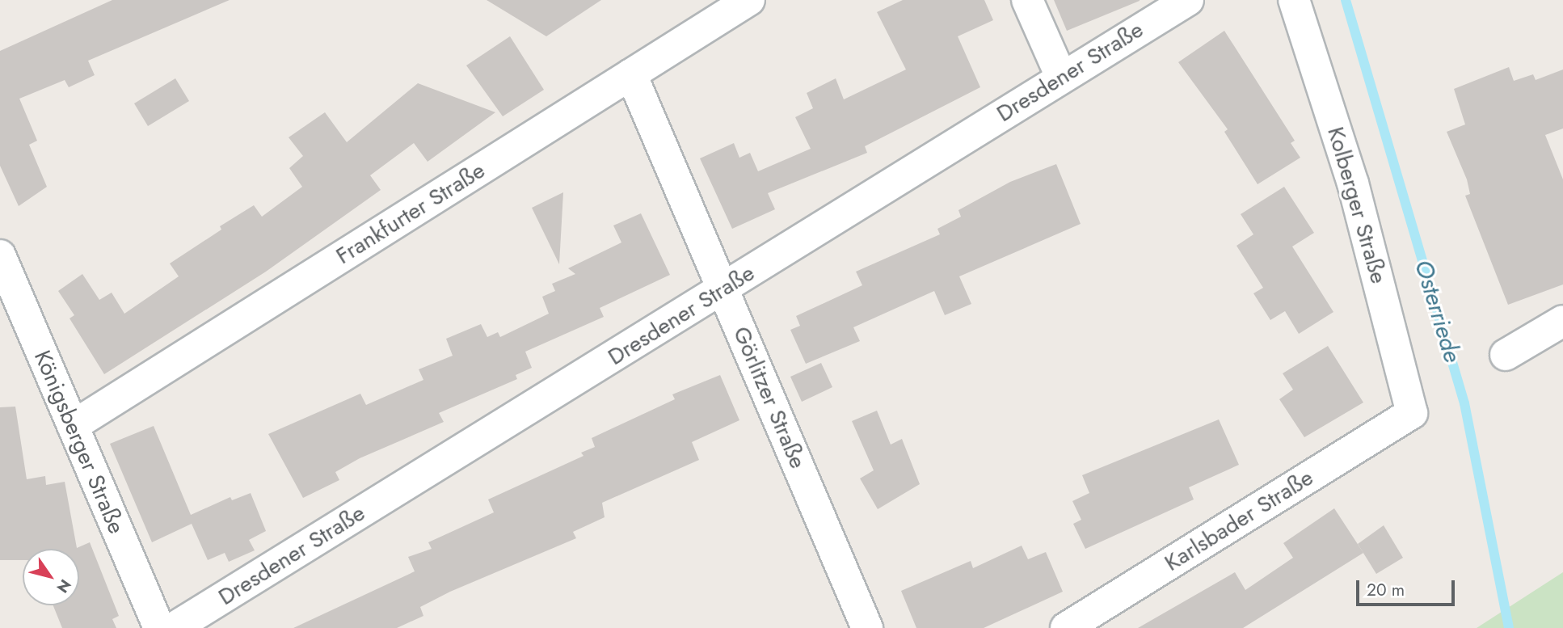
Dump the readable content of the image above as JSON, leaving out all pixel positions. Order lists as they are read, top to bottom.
{
  "streets": {
    "street": [
      "Dresdener Straße",
      "Kolberger Straße",
      "Frankfurter Straße",
      "Görlitzer Straße",
      "Königsberger Straße",
      "Karlsbader Straße"
    ]
  },
  "crossings": [
    ["Dresdener Straße", "Görlitzer Straße"],
    ["Kolberger Straße", "Karlsbader Straße"],
    ["Frankfurter Straße", "Görlitzer Straße"],
    ["Frankfurter Straße", "Königsberger Straße"]
  ],
  "water": ["Osterriede"],
  "scale_bar": "20 m",
  "north": "bottom right"
}
